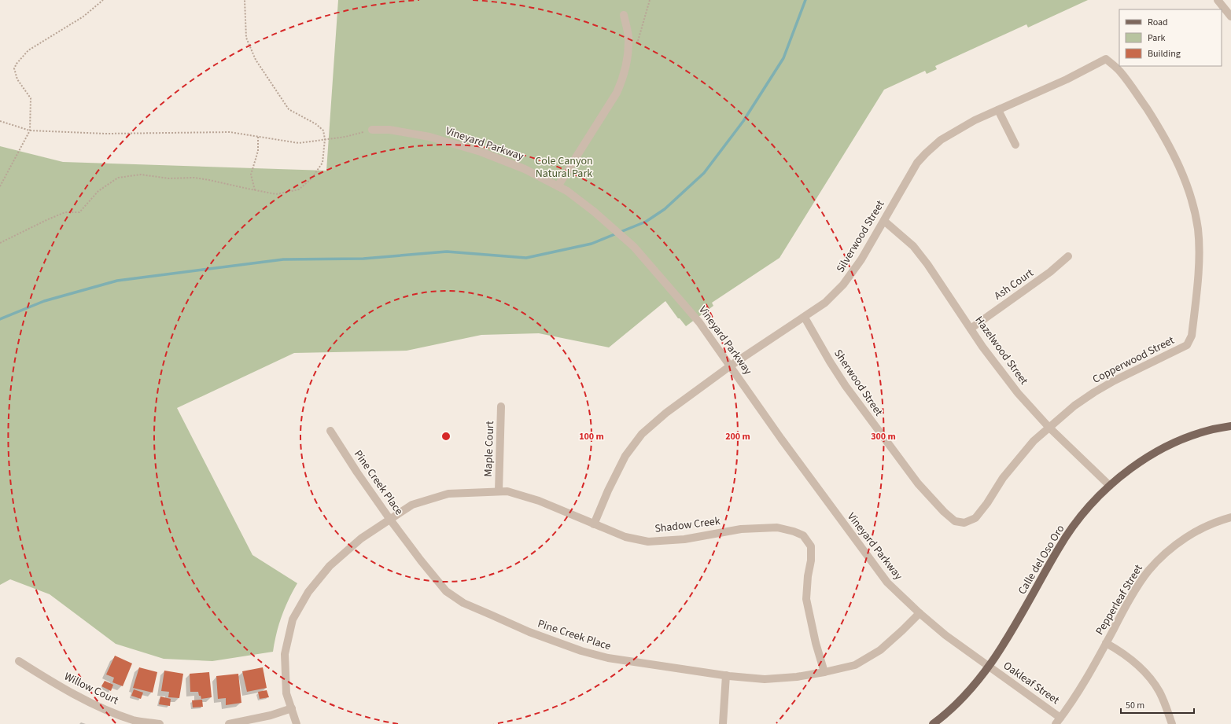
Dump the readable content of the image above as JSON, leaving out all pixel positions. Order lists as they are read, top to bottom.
{
  "streets": {
    "main road": ["Calle del Oso Oro"],
    "street": [
      "Vineyard Parkway",
      "Silverwood Street",
      "Ash Court",
      "Hazelwood Street",
      "Copperwood Street",
      "Sherwood Street",
      "Maple Court",
      "Pine Creek Place",
      "Shadow Creek",
      "Pepperleaf Street",
      "Oakleaf Street",
      "Willow Court"
    ]
  },
  "crossings": [
    ["Vineyard Parkway", "Silverwood Street"],
    ["Vineyard Parkway", "Pine Creek Place"],
    ["Vineyard Parkway", "Calle del Oso Oro"],
    ["Vineyard Parkway", "Oakleaf Street"],
    ["Silverwood Street", "Hazelwood Street"],
    ["Silverwood Street", "Copperwood Street"],
    ["Silverwood Street", "Sherwood Street"],
    ["Silverwood Street", "Shadow Creek"],
    ["Ash Court", "Hazelwood Street"],
    ["Hazelwood Street", "Copperwood Street"],
    ["Hazelwood Street", "Calle del Oso Oro"],
    ["Copperwood Street", "Sherwood Street"],
    ["Maple Court", "Shadow Creek"],
    ["Pine Creek Place", "Shadow Creek"],
    ["Calle del Oso Oro", "Oakleaf Street"],
    ["Pepperleaf Street", "Oakleaf Street"]
  ],
  "parks": ["Cole Canyon Natural Park"],
  "legend": ["Road", "Park", "Building"],
  "scale_bar": "50 m",
  "rings": ["100 m", "200 m", "300 m"]
}
